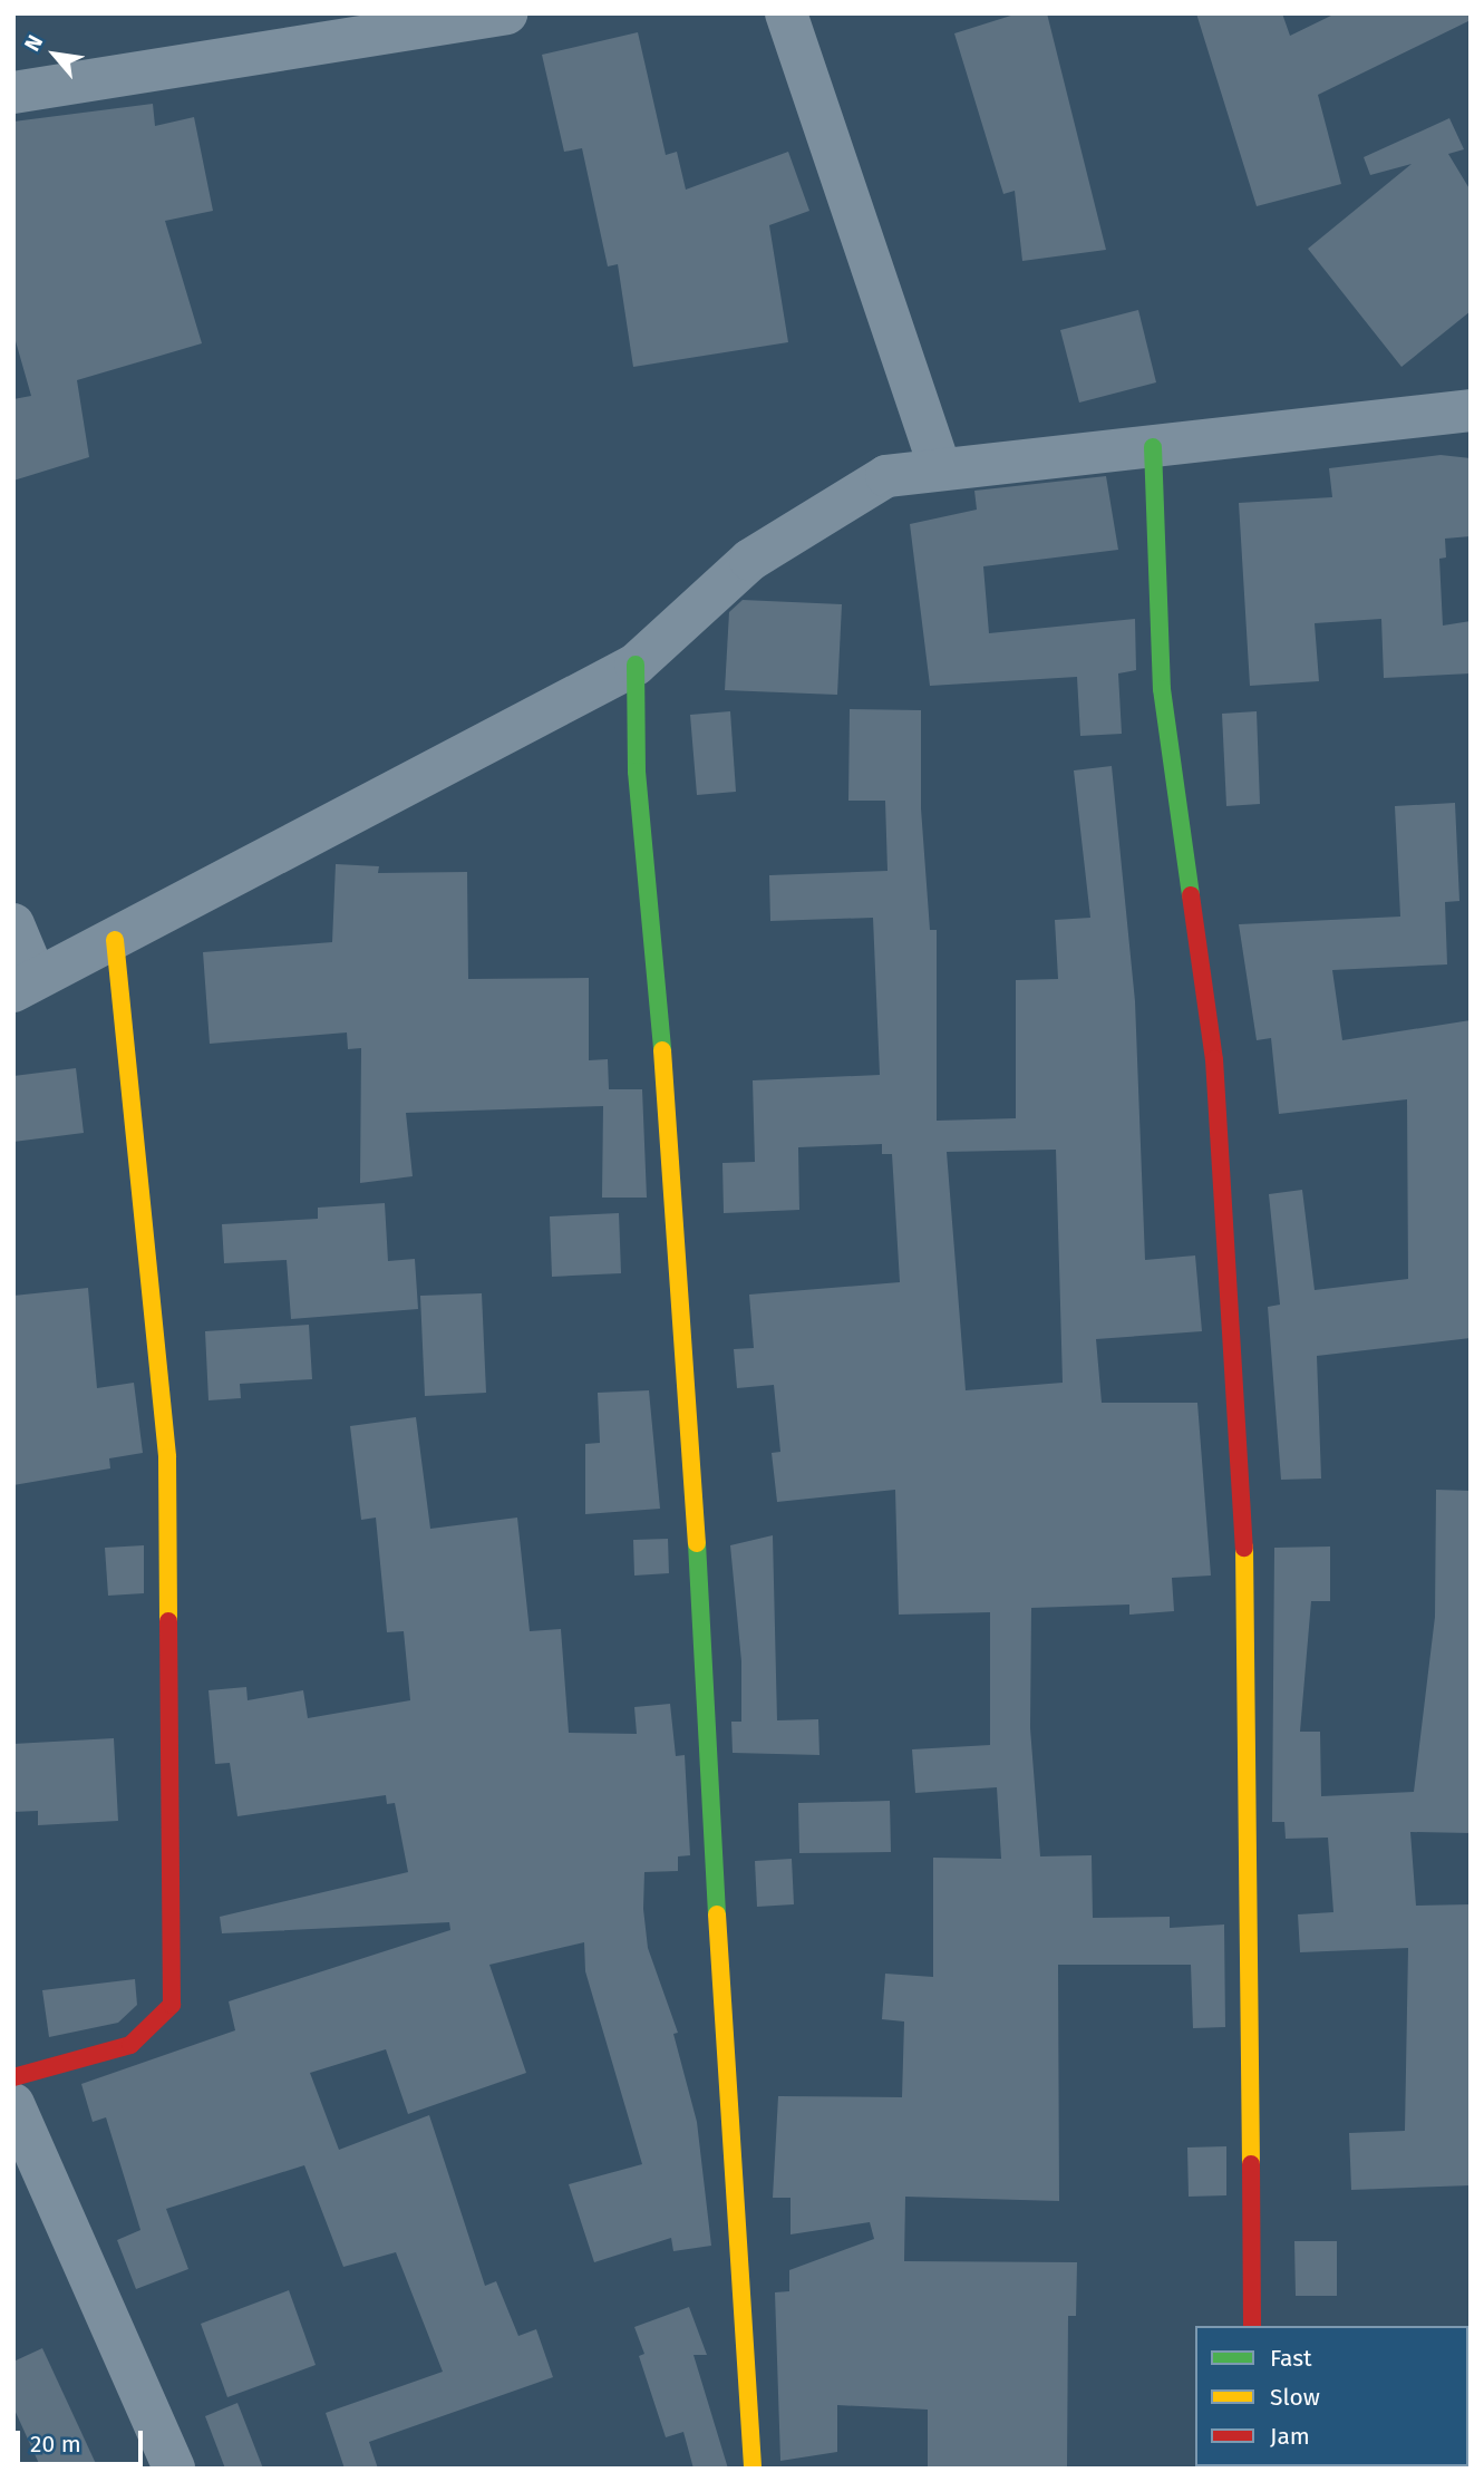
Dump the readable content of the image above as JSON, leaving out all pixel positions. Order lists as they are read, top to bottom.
{
  "legend": ["Fast", "Slow", "Jam"],
  "scale_bar": "20 m",
  "north": "top left"
}
